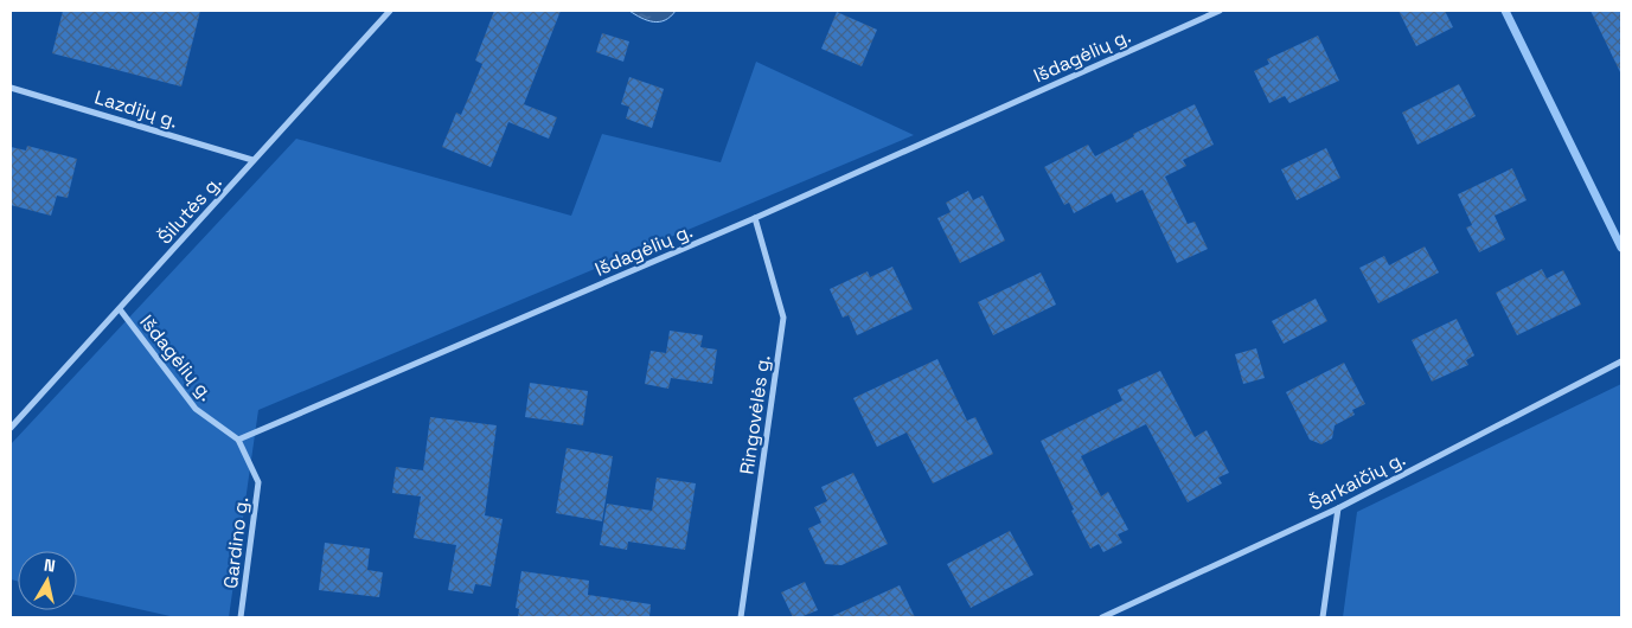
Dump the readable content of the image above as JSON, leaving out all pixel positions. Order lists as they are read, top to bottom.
{
  "streets": {
    "street": [
      "Išdagėlių g.",
      "Lazdijų g.",
      "Šilutės g.",
      "Ringovėlės g.",
      "Šarkaičių g.",
      "Gardino g."
    ]
  },
  "crossings": [
    ["Išdagėlių g.", "Šilutės g."],
    ["Išdagėlių g.", "Ringovėlės g."],
    ["Išdagėlių g.", "Gardino g."],
    ["Lazdijų g.", "Šilutės g."]
  ],
  "north": "top"
}
